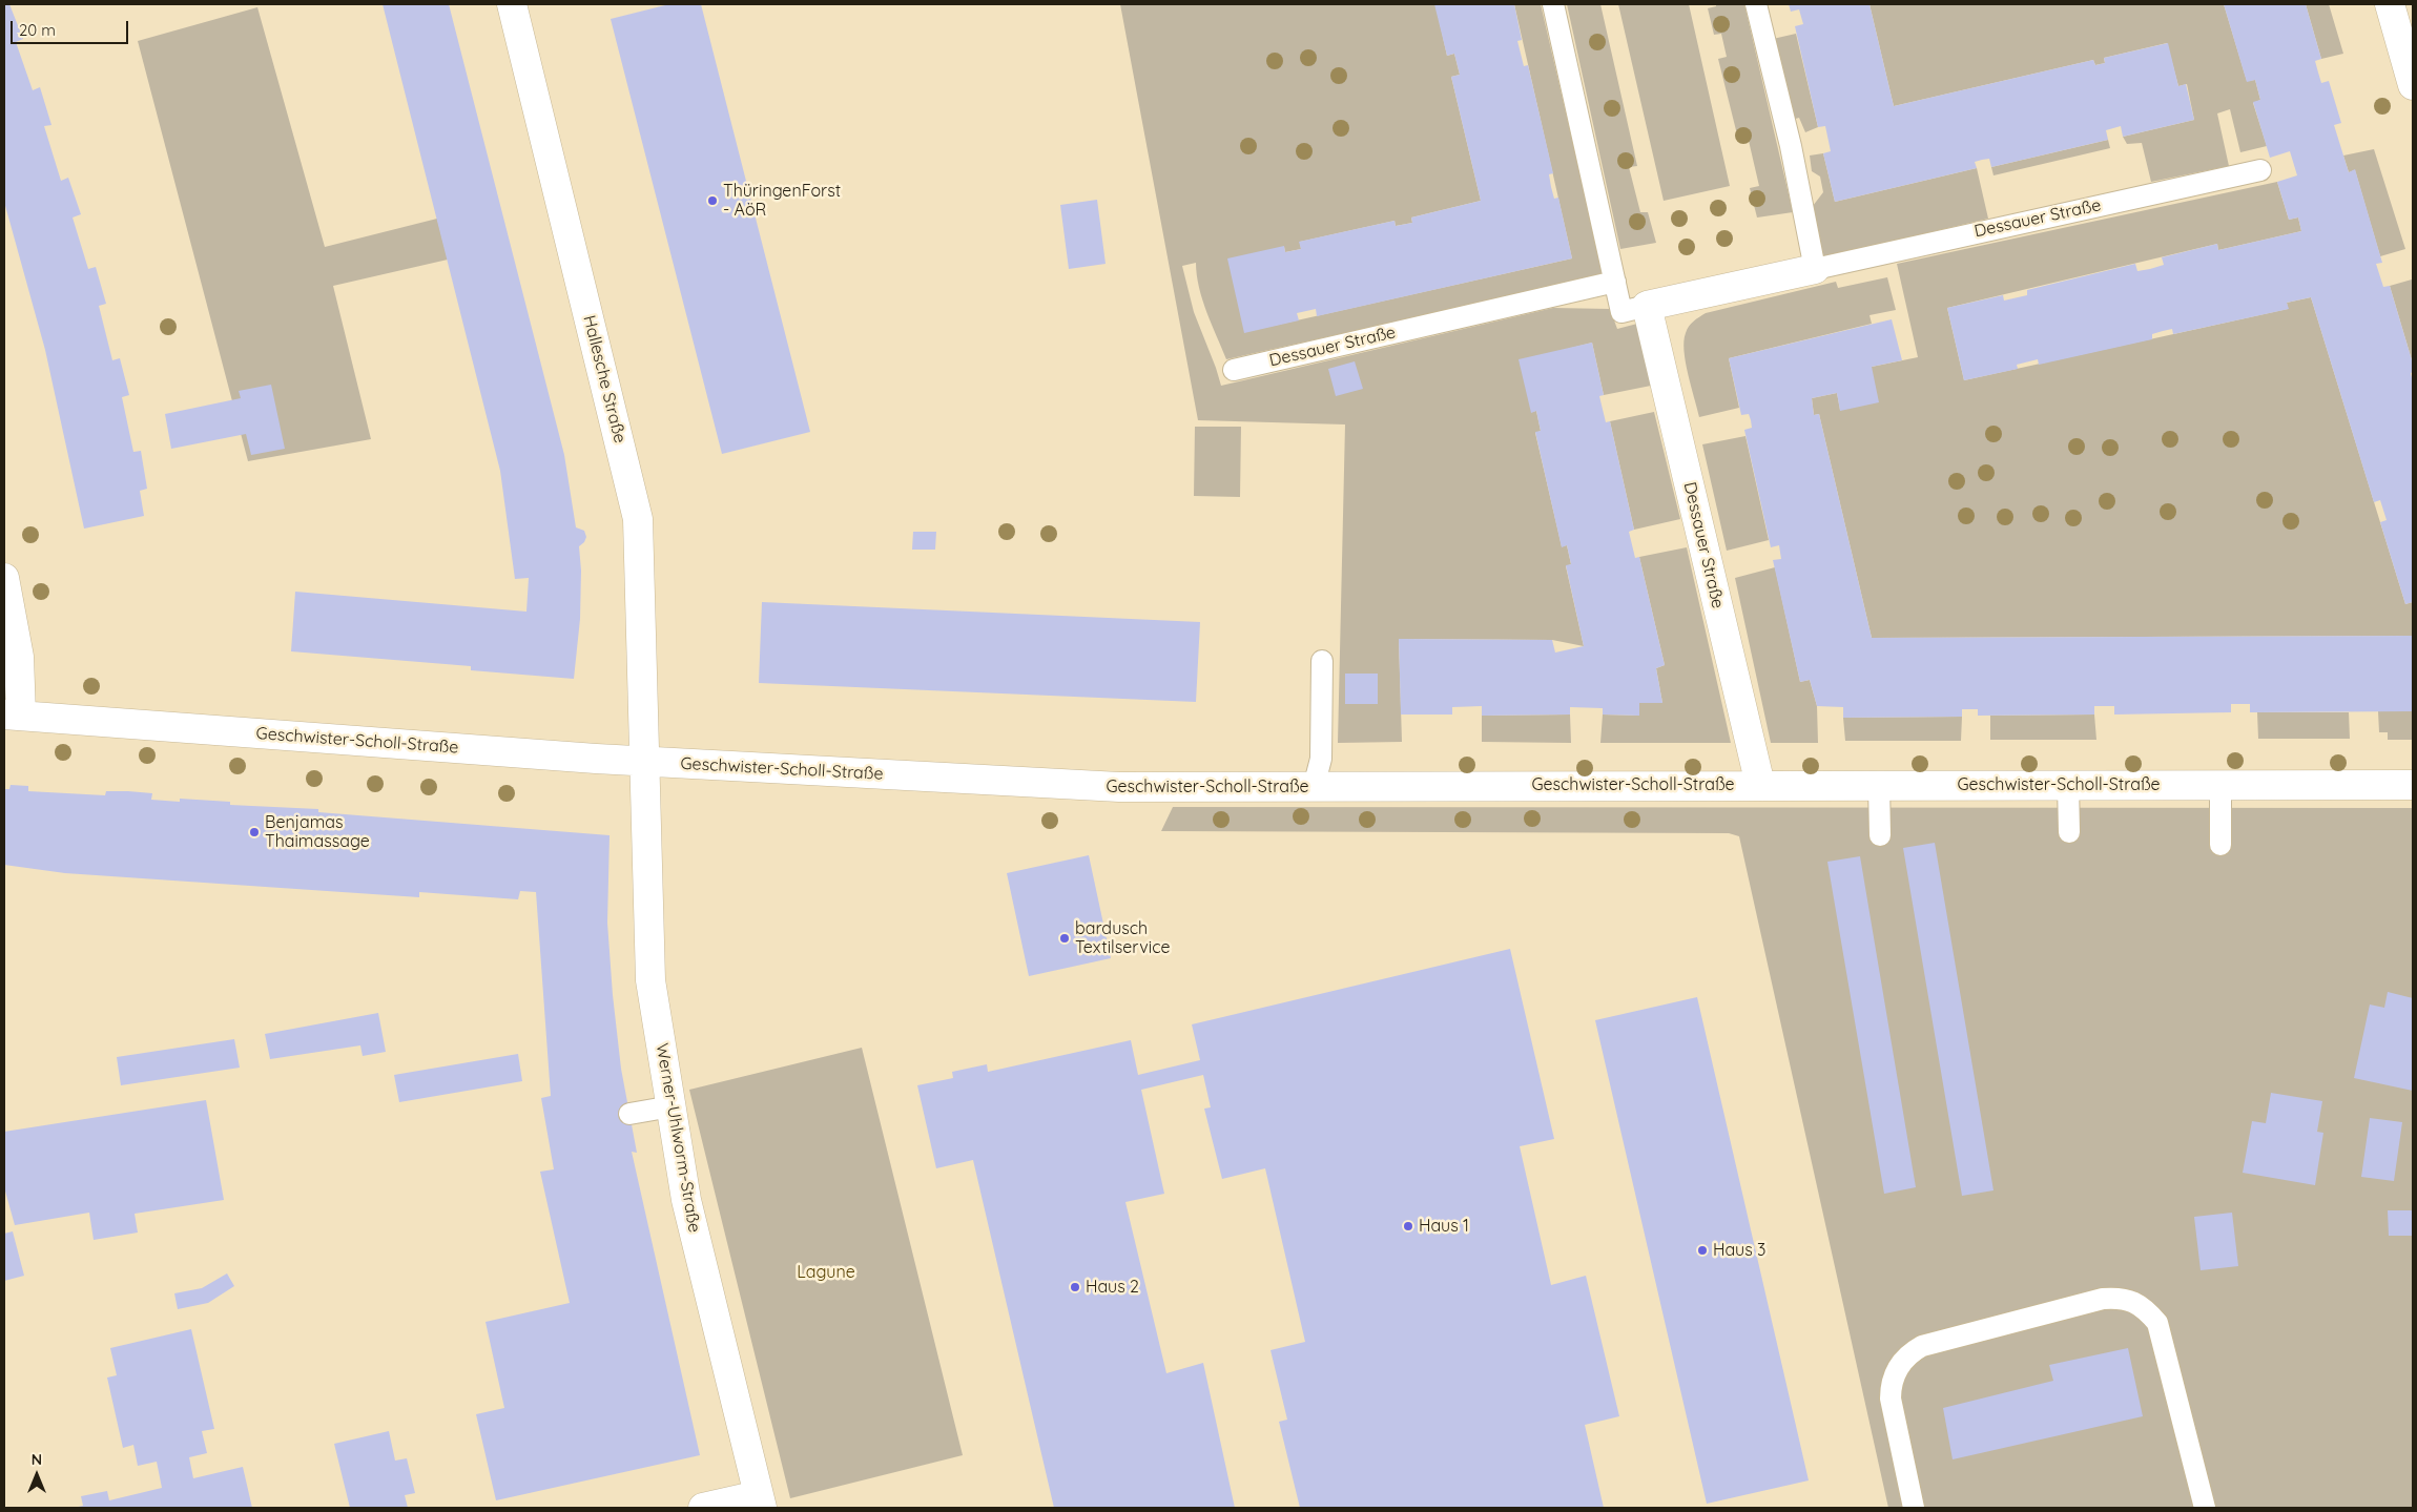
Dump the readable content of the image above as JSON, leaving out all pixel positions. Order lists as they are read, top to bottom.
{
  "streets": {
    "street": [
      "Dessauer Straße",
      "Hallesche Straße",
      "Geschwister-Scholl-Straße",
      "Werner-Uhlworm-Straße"
    ]
  },
  "crossings": [
    ["Dessauer Straße", "Geschwister-Scholl-Straße"],
    ["Hallesche Straße", "Geschwister-Scholl-Straße"],
    ["Hallesche Straße", "Werner-Uhlworm-Straße"],
    ["Geschwister-Scholl-Straße", "Werner-Uhlworm-Straße"]
  ],
  "parks": ["Lagune"],
  "places": [
    "ThüringenForst - AöR",
    "Benjamas Thaimassage",
    "bardusch Textilservice",
    "Haus 1",
    "Haus 3",
    "Haus 2"
  ],
  "scale_bar": "20 m",
  "north": "top"
}
